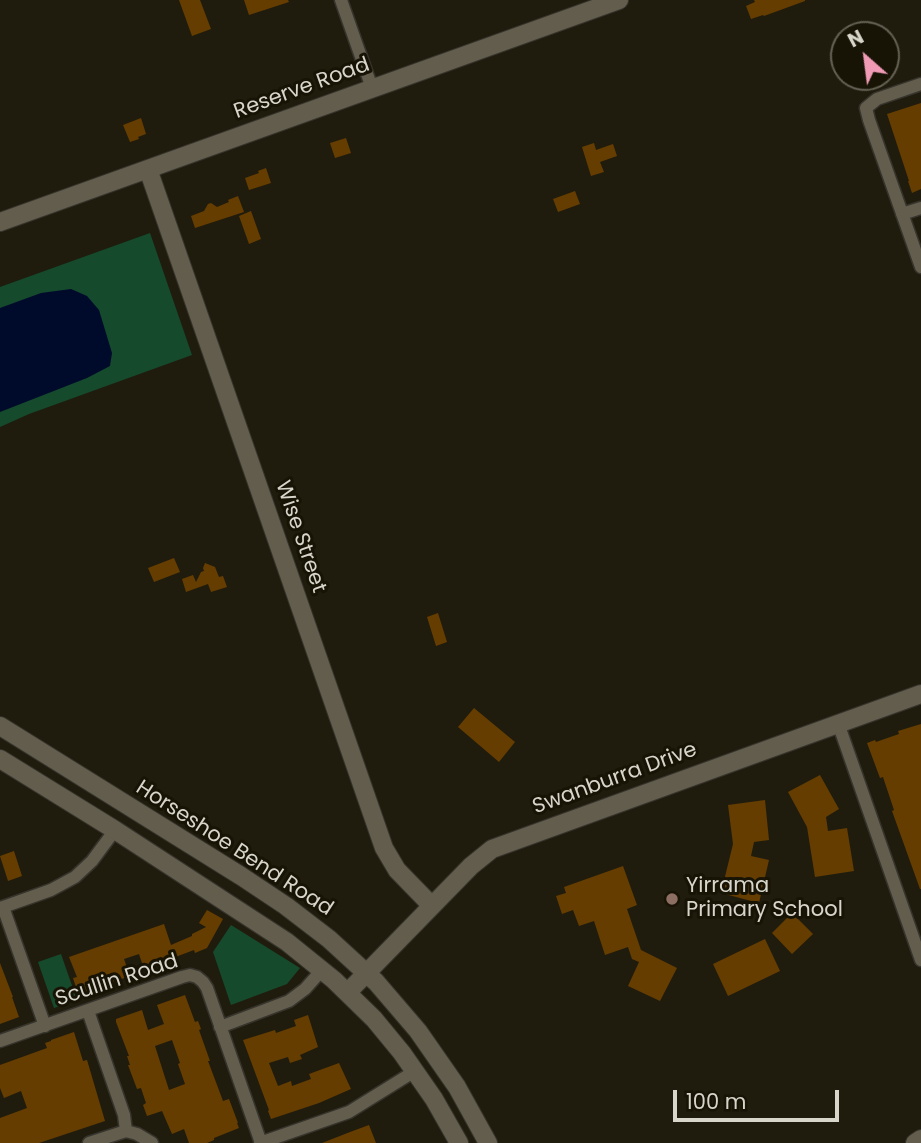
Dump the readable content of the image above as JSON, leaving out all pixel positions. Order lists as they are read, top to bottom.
{
  "streets": {
    "street": [
      "Reserve Road",
      "Wise Street",
      "Swanburra Drive",
      "Horseshoe Bend Road",
      "Scullin Road"
    ]
  },
  "crossings": [
    ["Reserve Road", "Wise Street"],
    ["Wise Street", "Swanburra Drive"],
    ["Swanburra Drive", "Horseshoe Bend Road"]
  ],
  "places": ["Yirrama Primary School"],
  "scale_bar": "100 m",
  "north": "top left"
}
